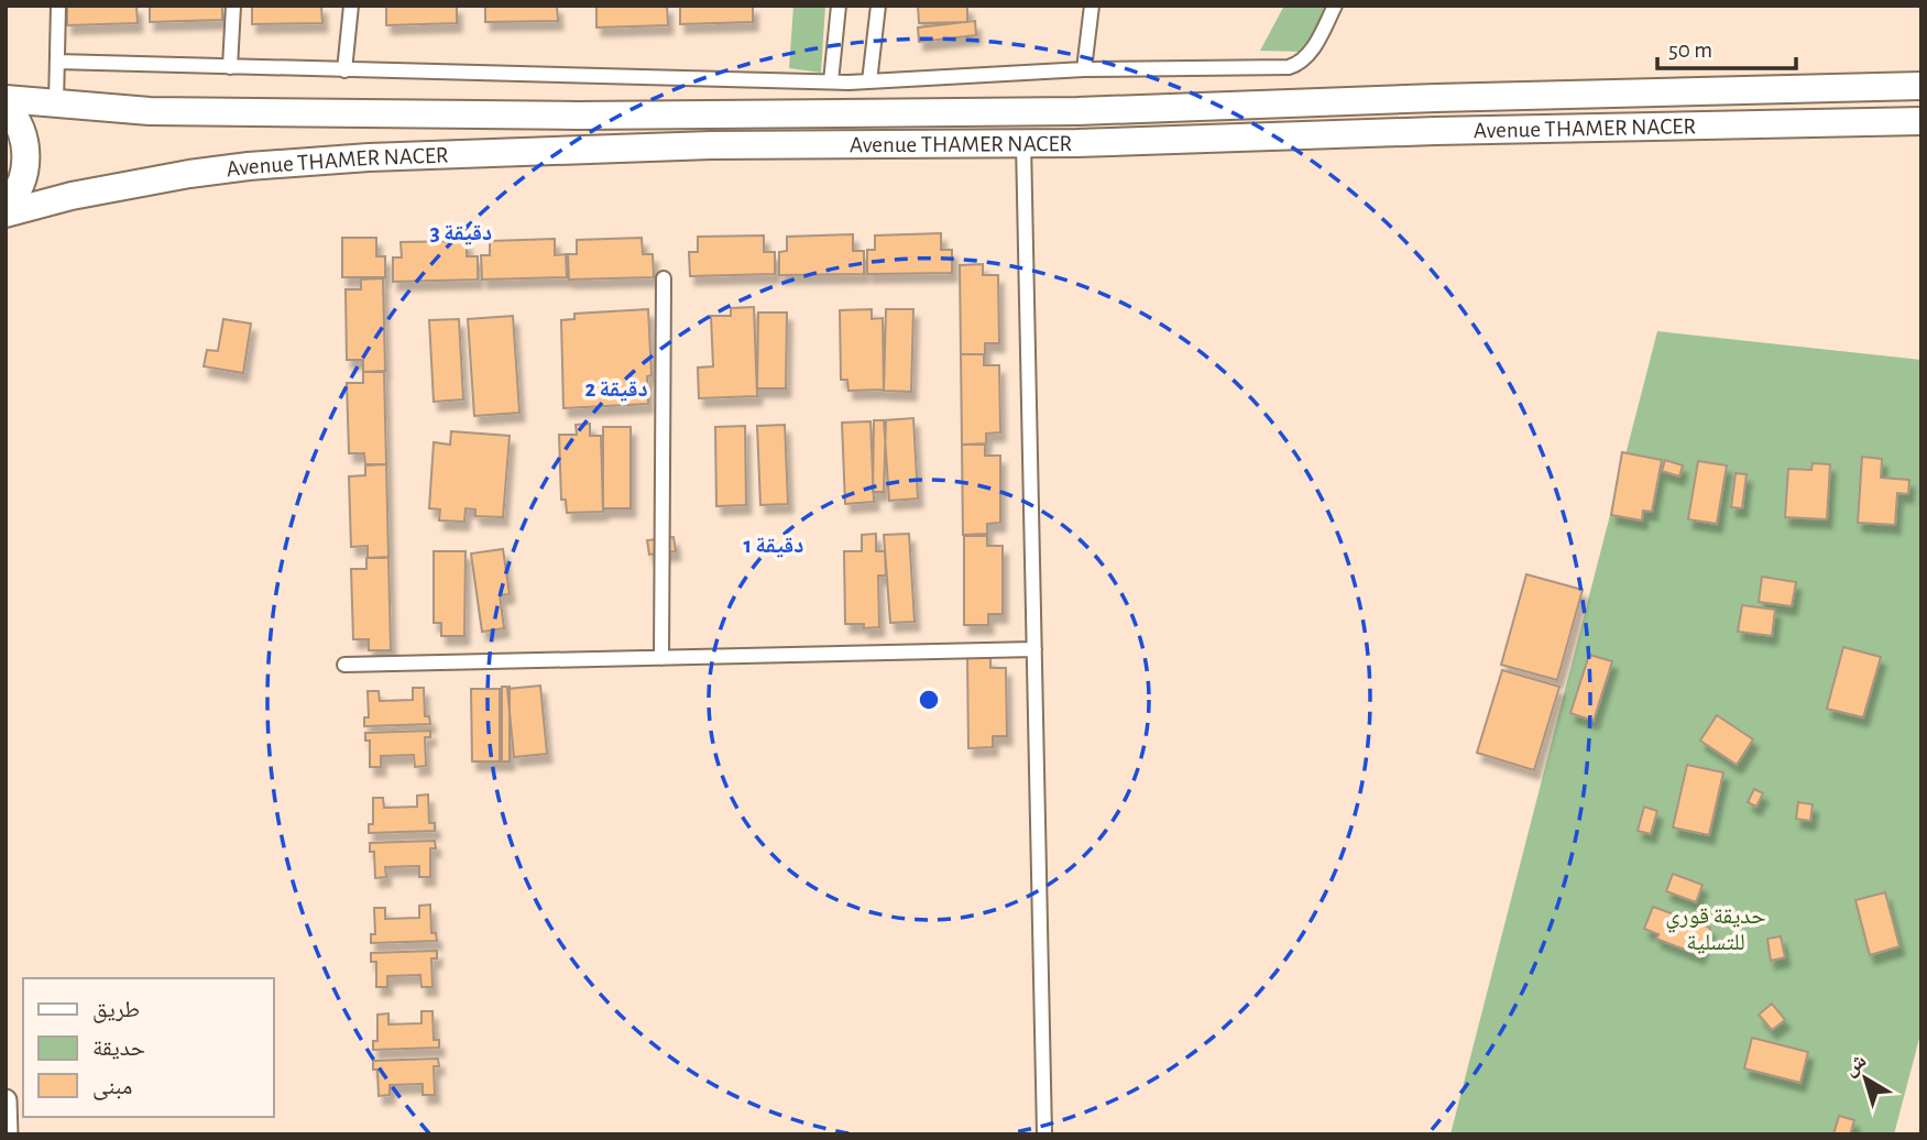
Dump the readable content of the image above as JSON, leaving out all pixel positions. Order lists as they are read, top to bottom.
{
  "streets": {
    "highway": ["Avenue THAMER NACER"]
  },
  "parks": ["حديقة قوري للتسلية"],
  "legend": ["طريق", "حديقة", "مبنى"],
  "scale_bar": "50 m",
  "north": "top left",
  "rings": ["3 دقيقة", "2 دقيقة", "1 دقيقة"]
}
